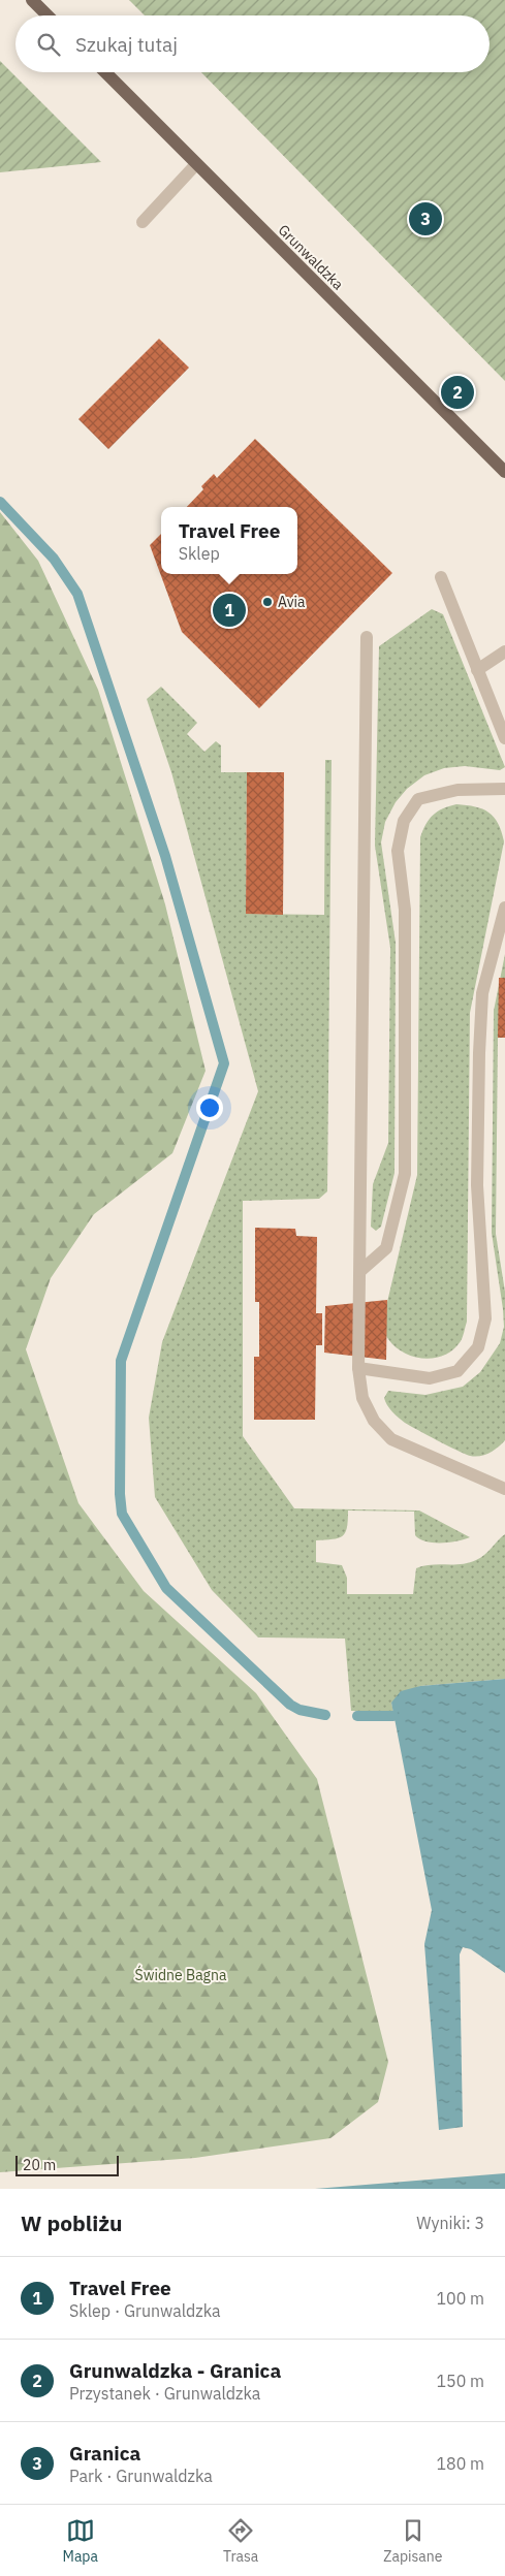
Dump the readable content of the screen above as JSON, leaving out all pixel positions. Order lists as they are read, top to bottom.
{
  "streets": {
    "main road": ["Grunwaldzka"]
  },
  "parks": ["Świdne Bagna"],
  "places": ["Avia"],
  "scale_bar": "20 m",
  "page": {
    "search": "Szukaj tutaj",
    "pins": ["3", "2", "1"],
    "popup": ["Travel Free", "Sklep"],
    "scale": "20 m",
    "heading": ["W pobliżu", "Wyniki: 3"],
    "list": [
      {
        "mark": "1",
        "name": "Travel Free",
        "note": "Sklep · Grunwaldzka",
        "value": "100 m"
      },
      {
        "mark": "2",
        "name": "Grunwaldzka - Granica",
        "note": "Przystanek · Grunwaldzka",
        "value": "150 m"
      },
      {
        "mark": "3",
        "name": "Granica",
        "note": "Park · Grunwaldzka",
        "value": "180 m"
      }
    ],
    "nav": ["Mapa", "Trasa", "Zapisane"]
  }
}
